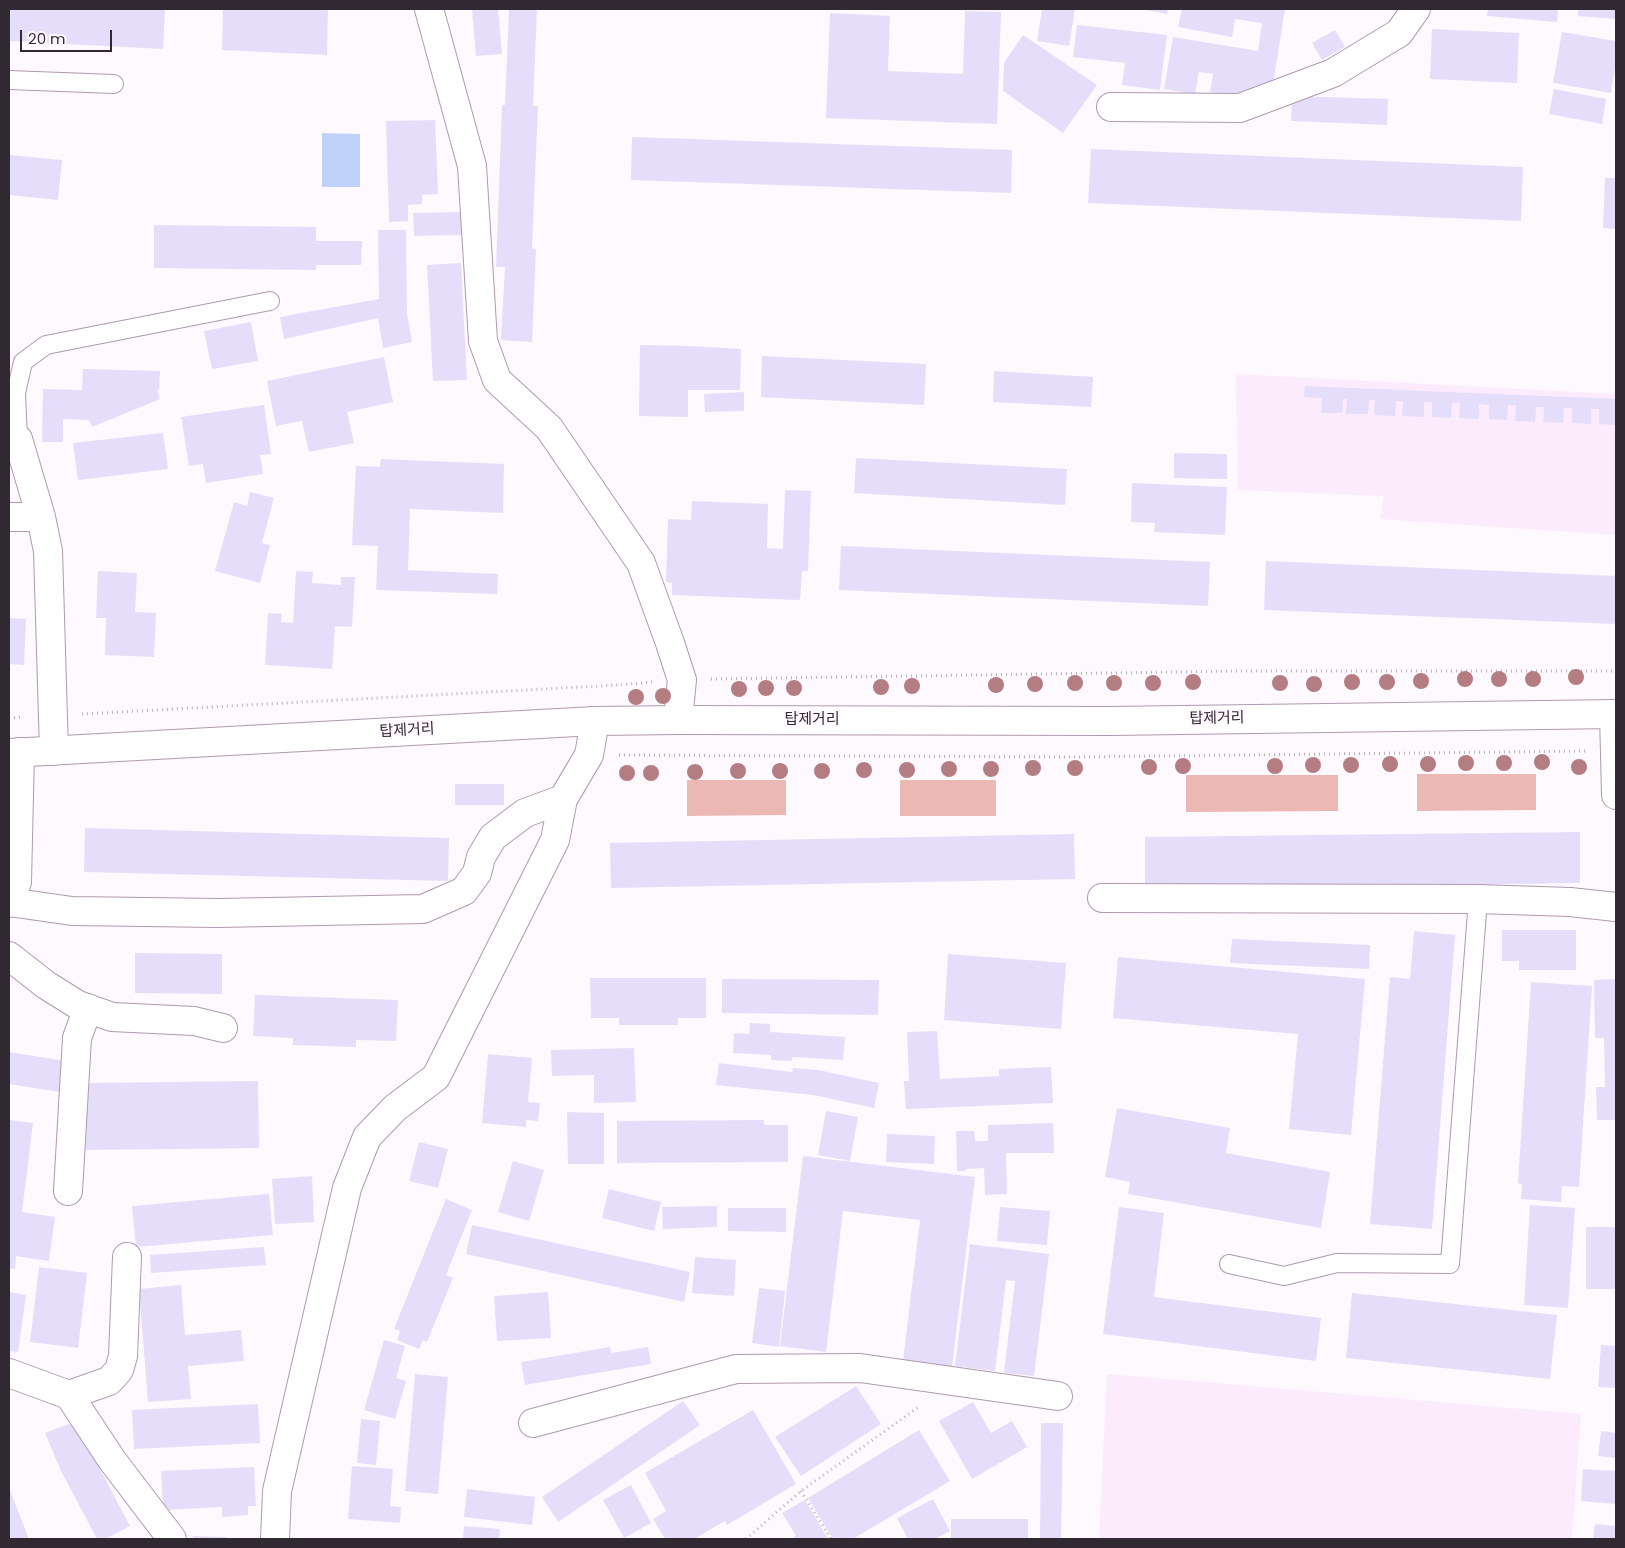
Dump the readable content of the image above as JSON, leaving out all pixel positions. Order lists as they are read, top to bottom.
{
  "streets": {
    "street": ["탑제거리"]
  },
  "scale_bar": "20 m"
}
